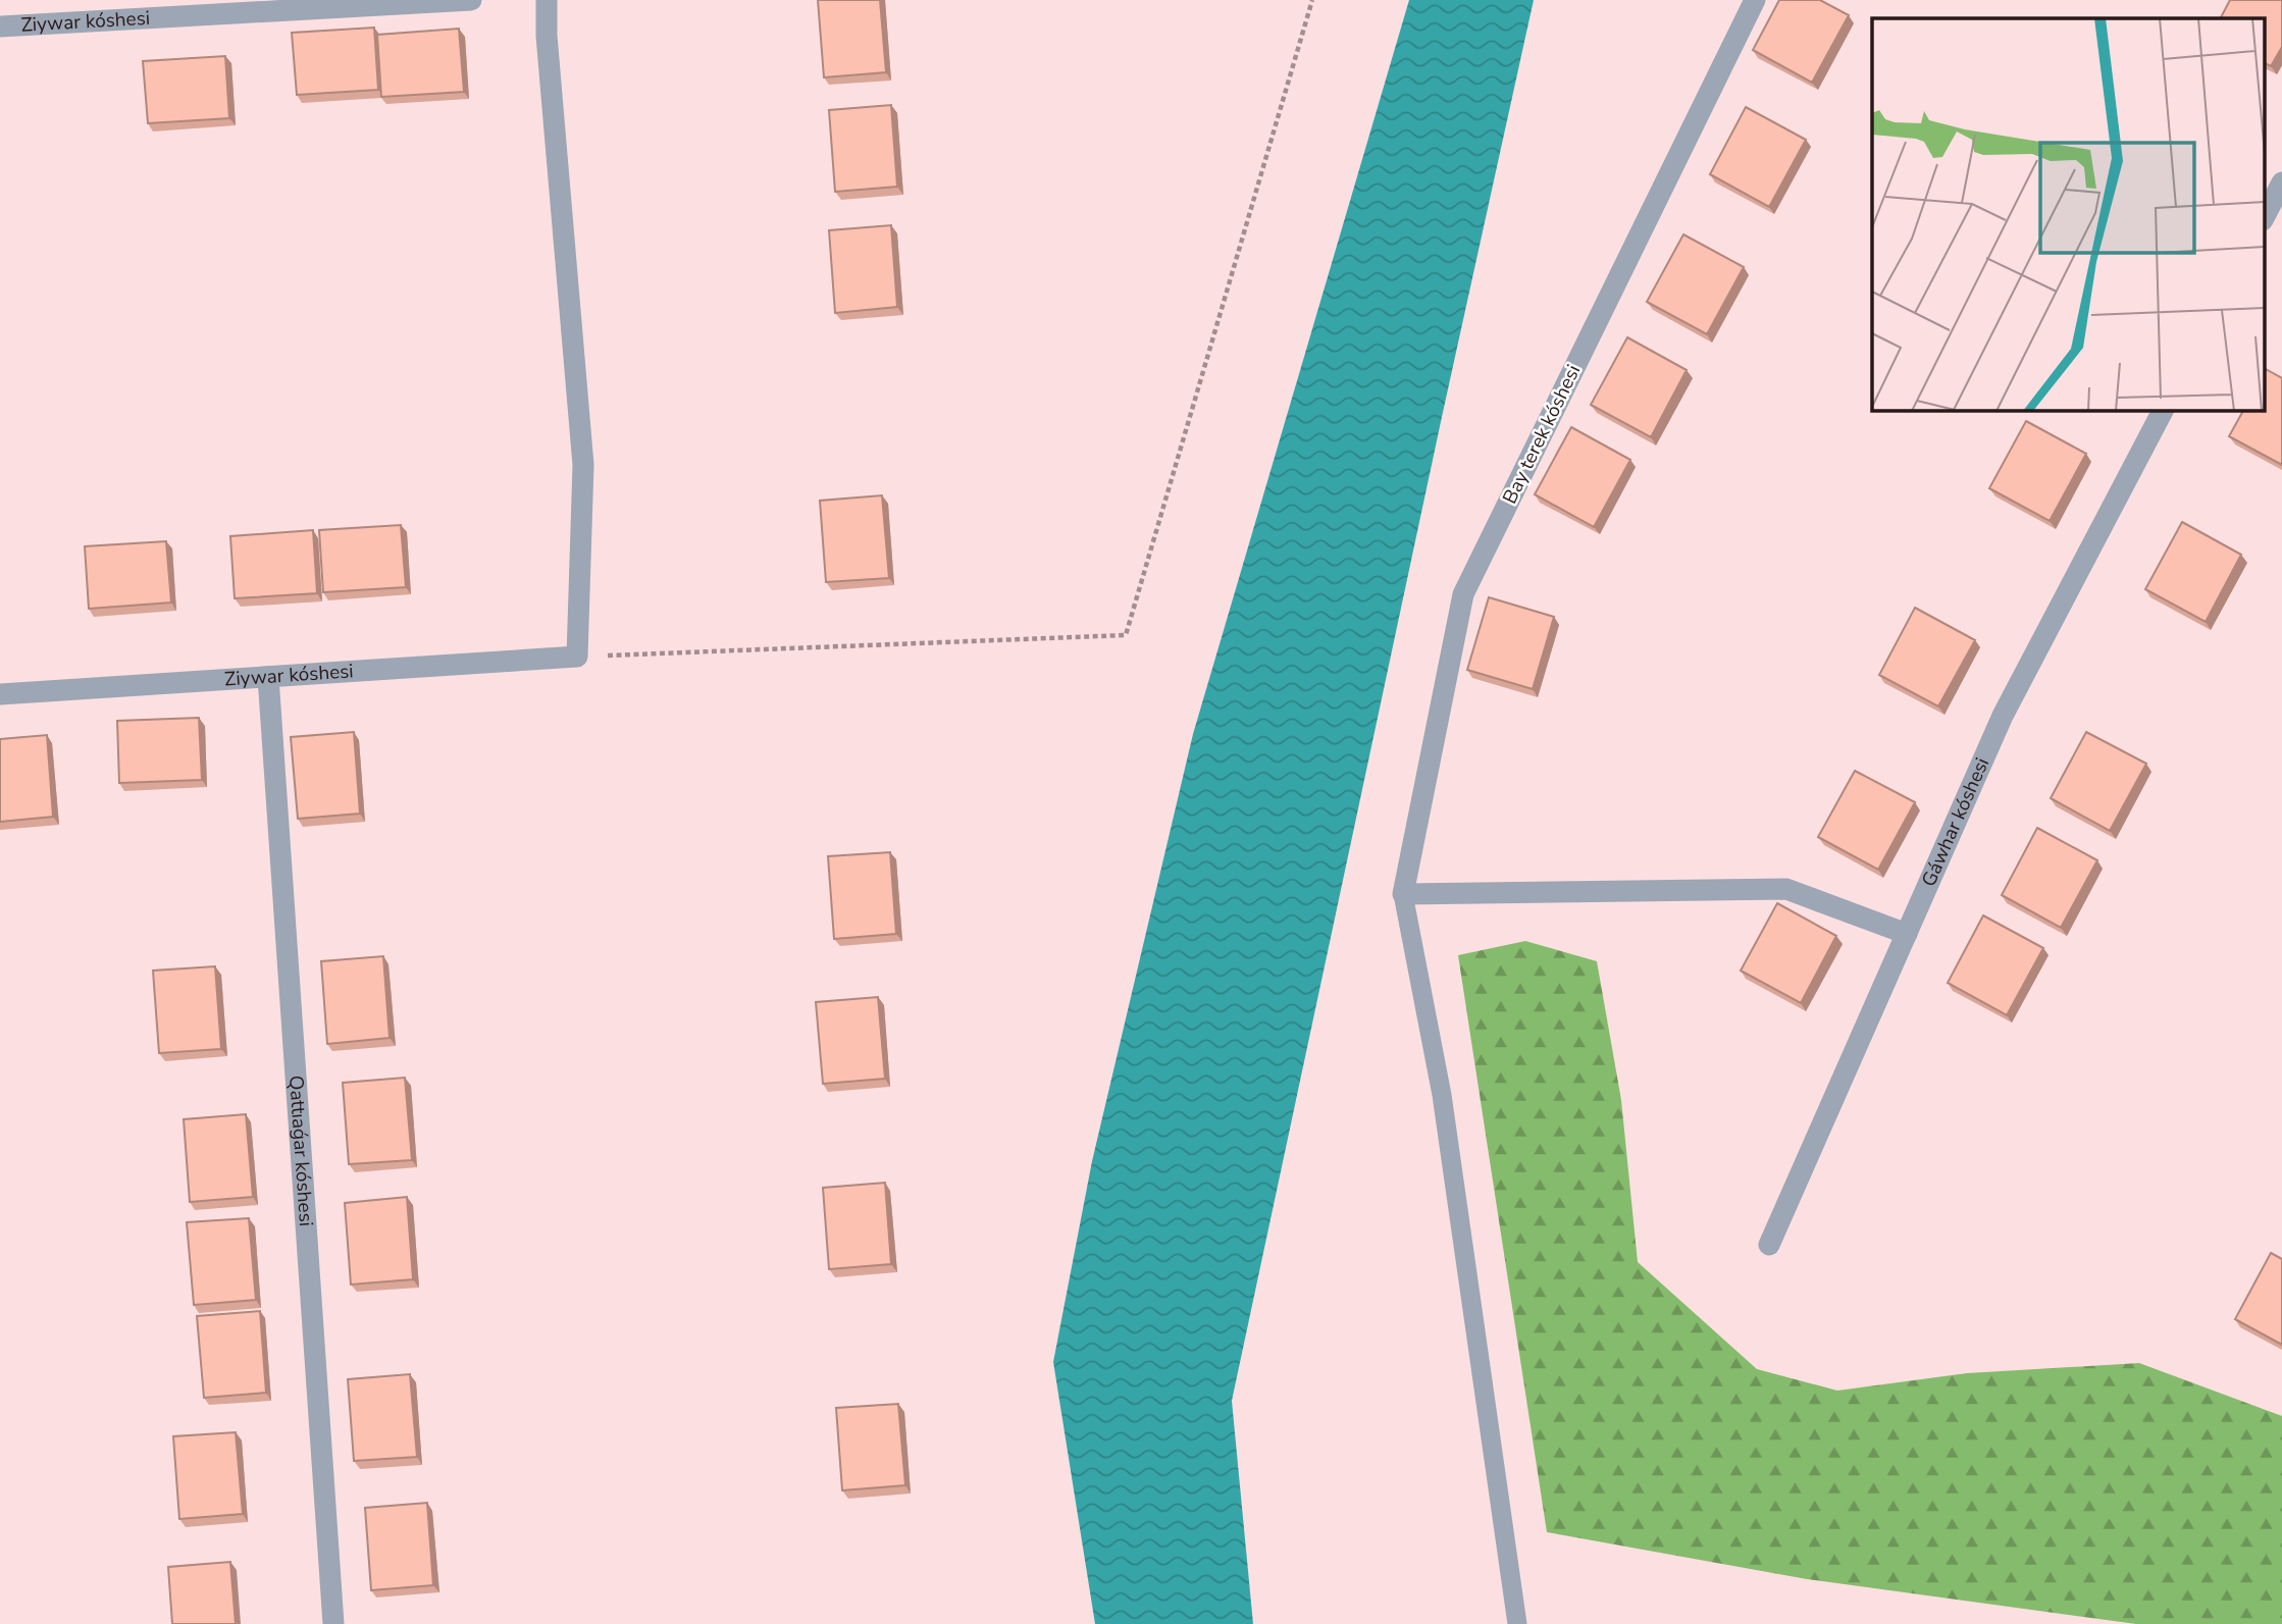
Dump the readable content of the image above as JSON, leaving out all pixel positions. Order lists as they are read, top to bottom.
{
  "streets": {
    "street": [
      "Ziywar kóshesi",
      "Bay terek kóshesi",
      "Gáwhar kóshesi",
      "Qattıaǵar kóshesi"
    ]
  },
  "crossings": [
    ["Ziywar kóshesi", "Qattıaǵar kóshesi"]
  ]
}
